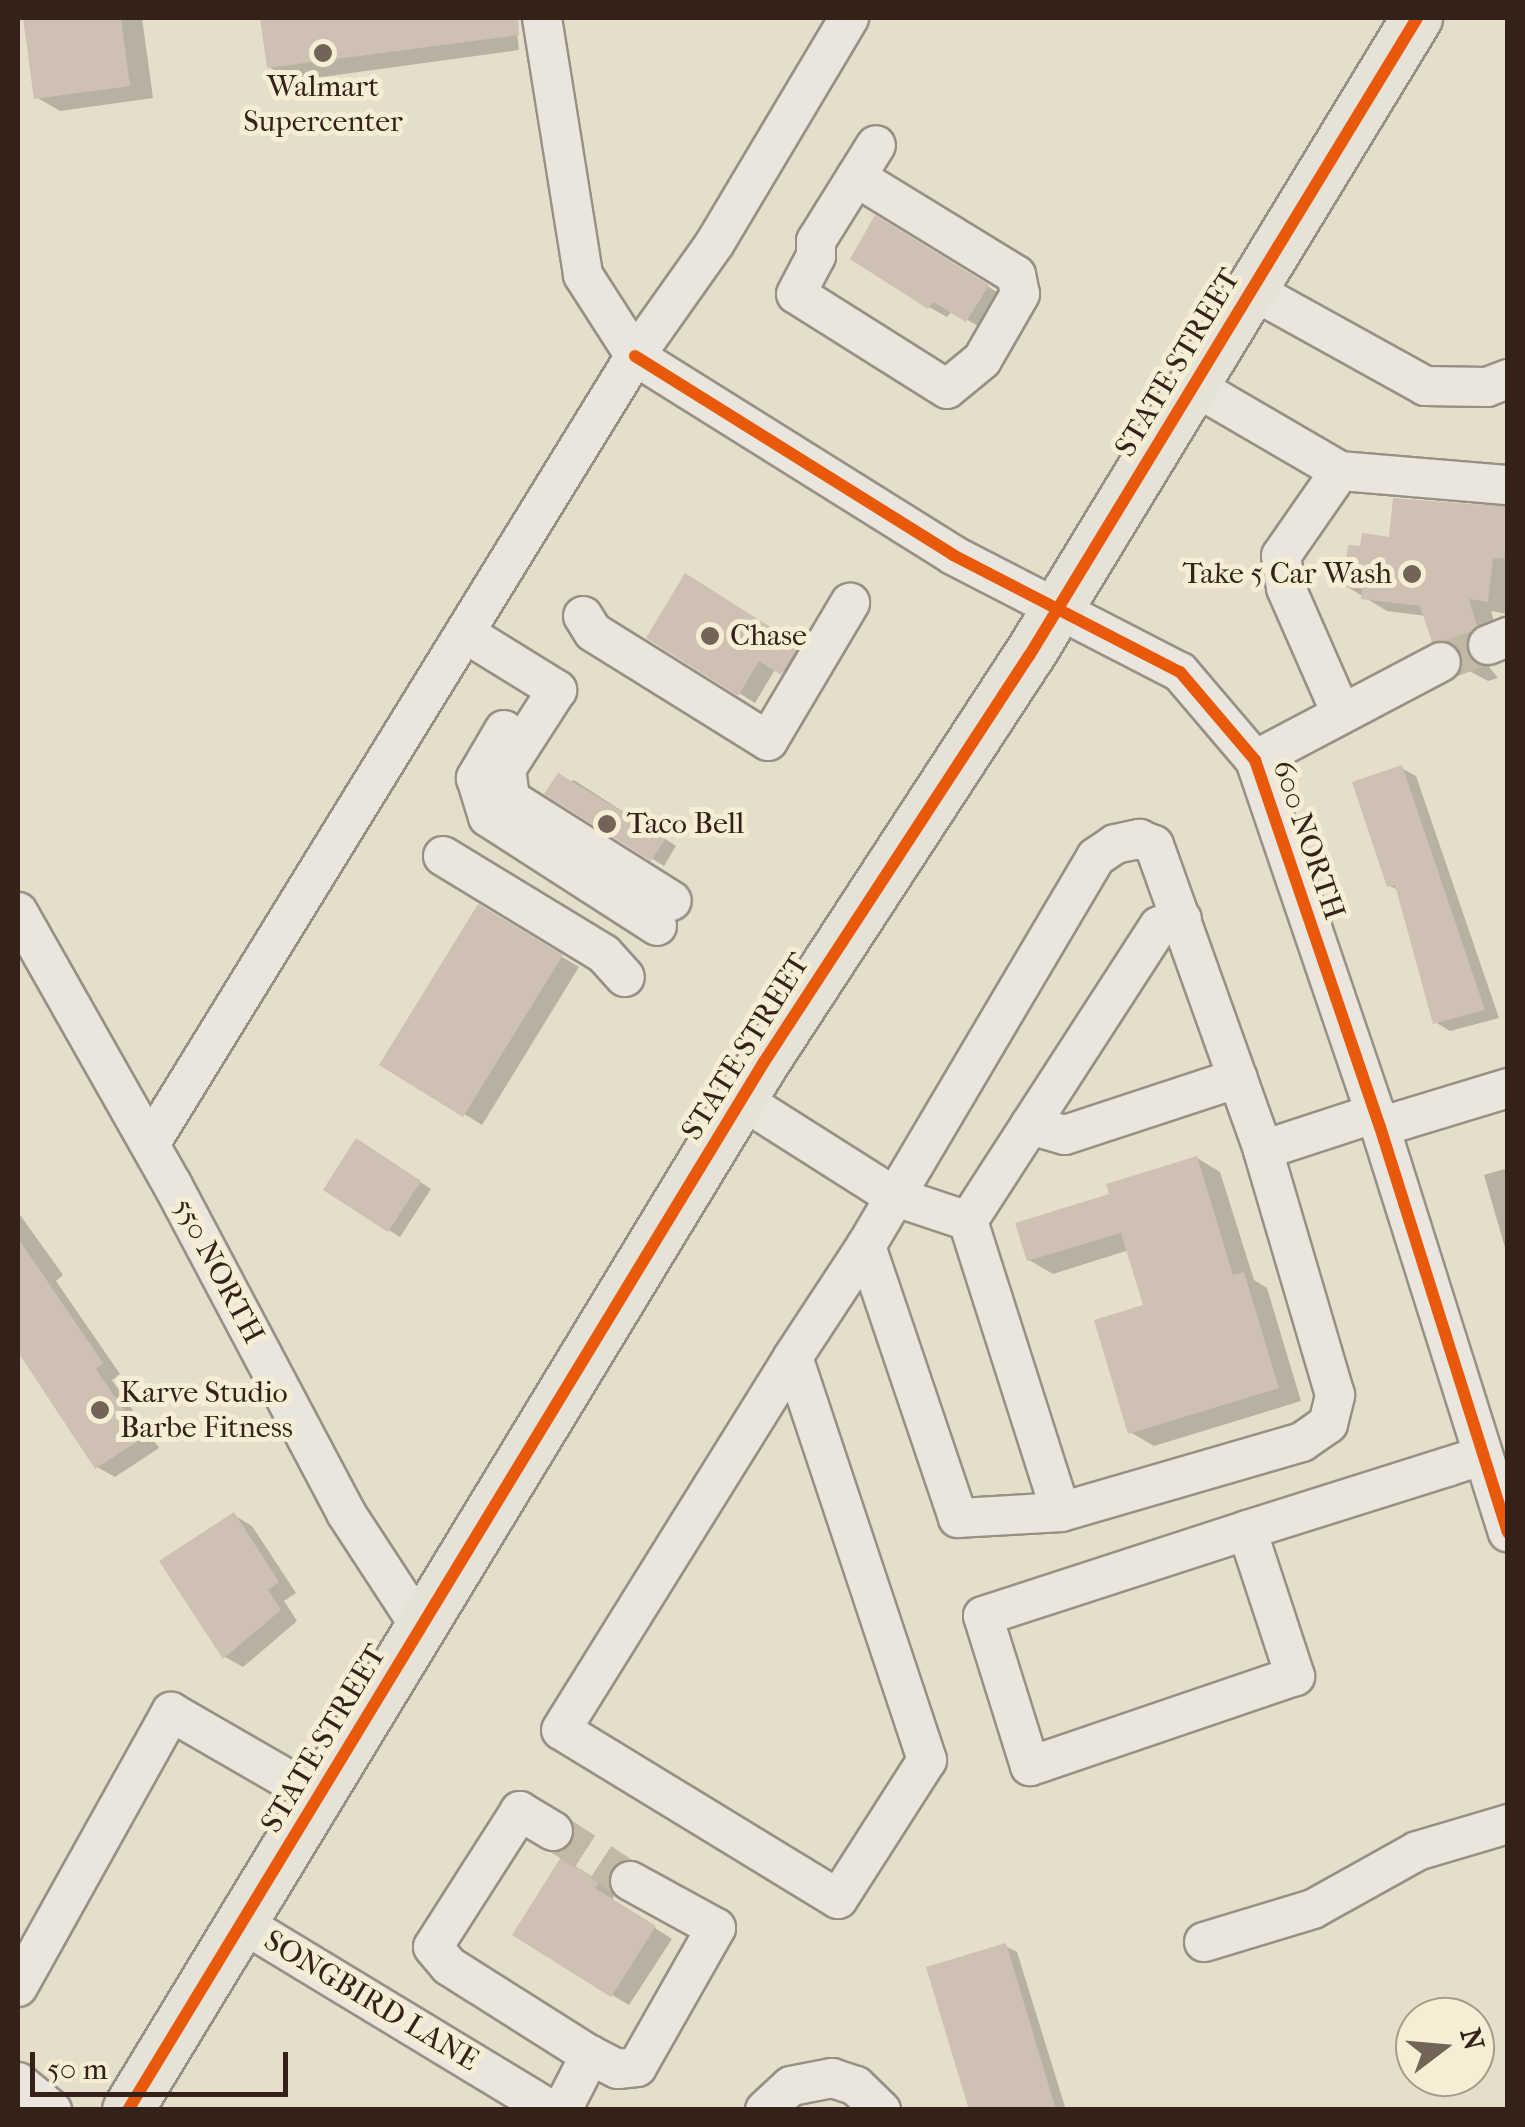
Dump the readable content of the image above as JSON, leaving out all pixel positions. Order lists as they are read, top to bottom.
{
  "streets": {
    "main road": ["STATE STREET"],
    "street": ["600 NORTH", "550 NORTH", "SONGBIRD LANE"]
  },
  "crossings": [
    ["STATE STREET", "600 NORTH"],
    ["STATE STREET", "550 NORTH"],
    ["STATE STREET", "SONGBIRD LANE"]
  ],
  "places": [
    "Walmart Supercenter",
    "Take 5 Car Wash",
    "Chase",
    "Taco Bell",
    "Karve Studio Barbe Fitness"
  ],
  "scale_bar": "50 m",
  "north": "right"
}
